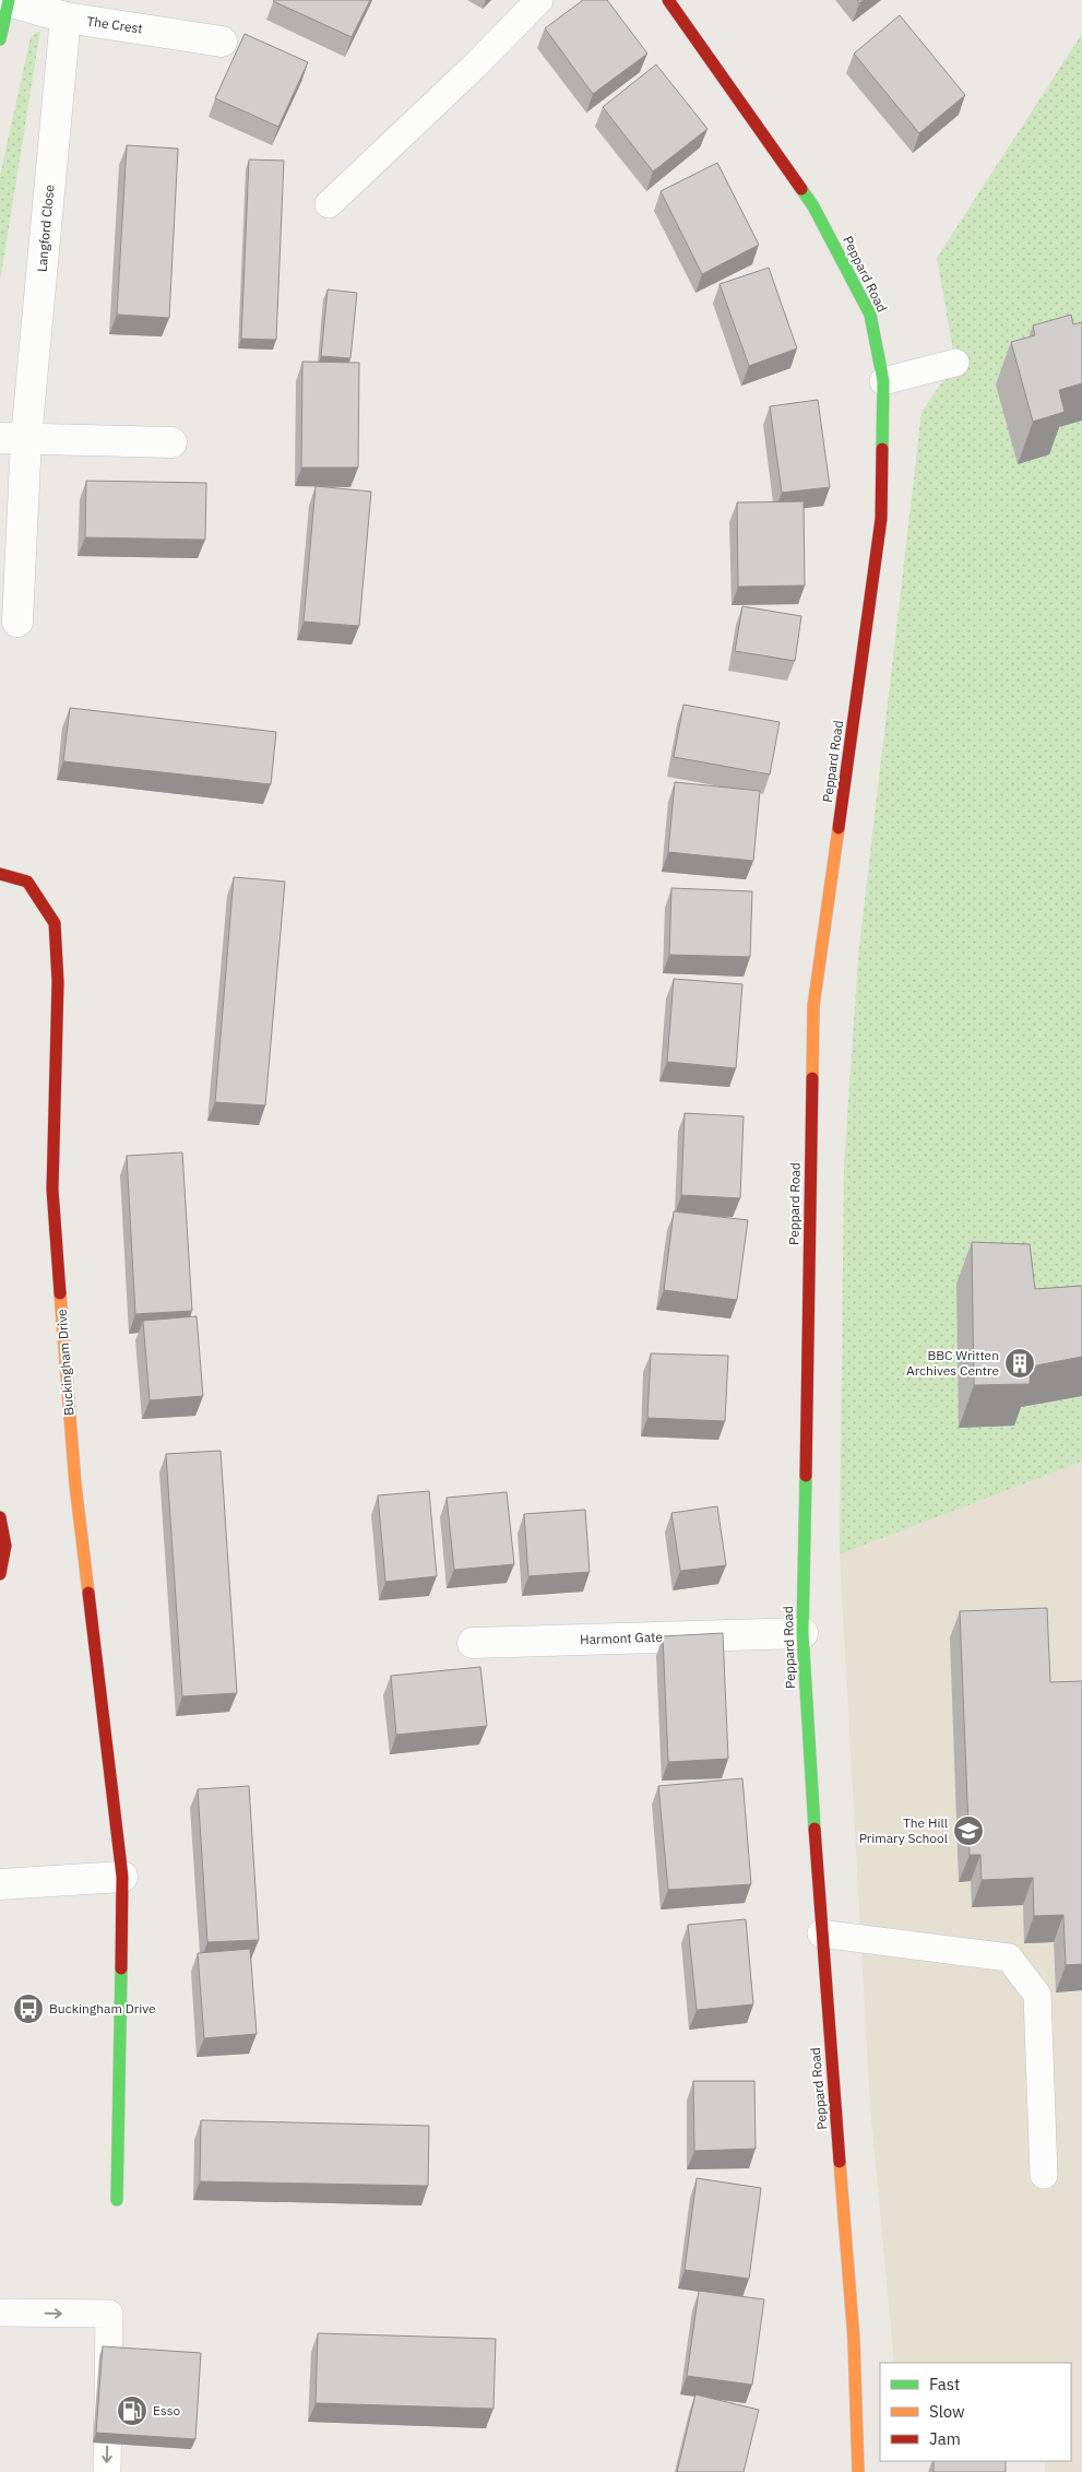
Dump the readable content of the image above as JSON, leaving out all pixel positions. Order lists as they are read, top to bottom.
{
  "streets": {
    "street": [
      "The Crest",
      "Langford Close",
      "Peppard Road",
      "Buckingham Drive",
      "Harmont Gate"
    ]
  },
  "crossings": [
    ["The Crest", "Langford Close"],
    ["Peppard Road", "Harmont Gate"]
  ],
  "places": {
    "building": ["BBC Written Archives Centre"],
    "school or university": ["The Hill Primary School"],
    "bus stop": ["Buckingham Drive"],
    "fuel station": ["Esso"]
  },
  "legend": ["Fast", "Slow", "Jam"]
}
